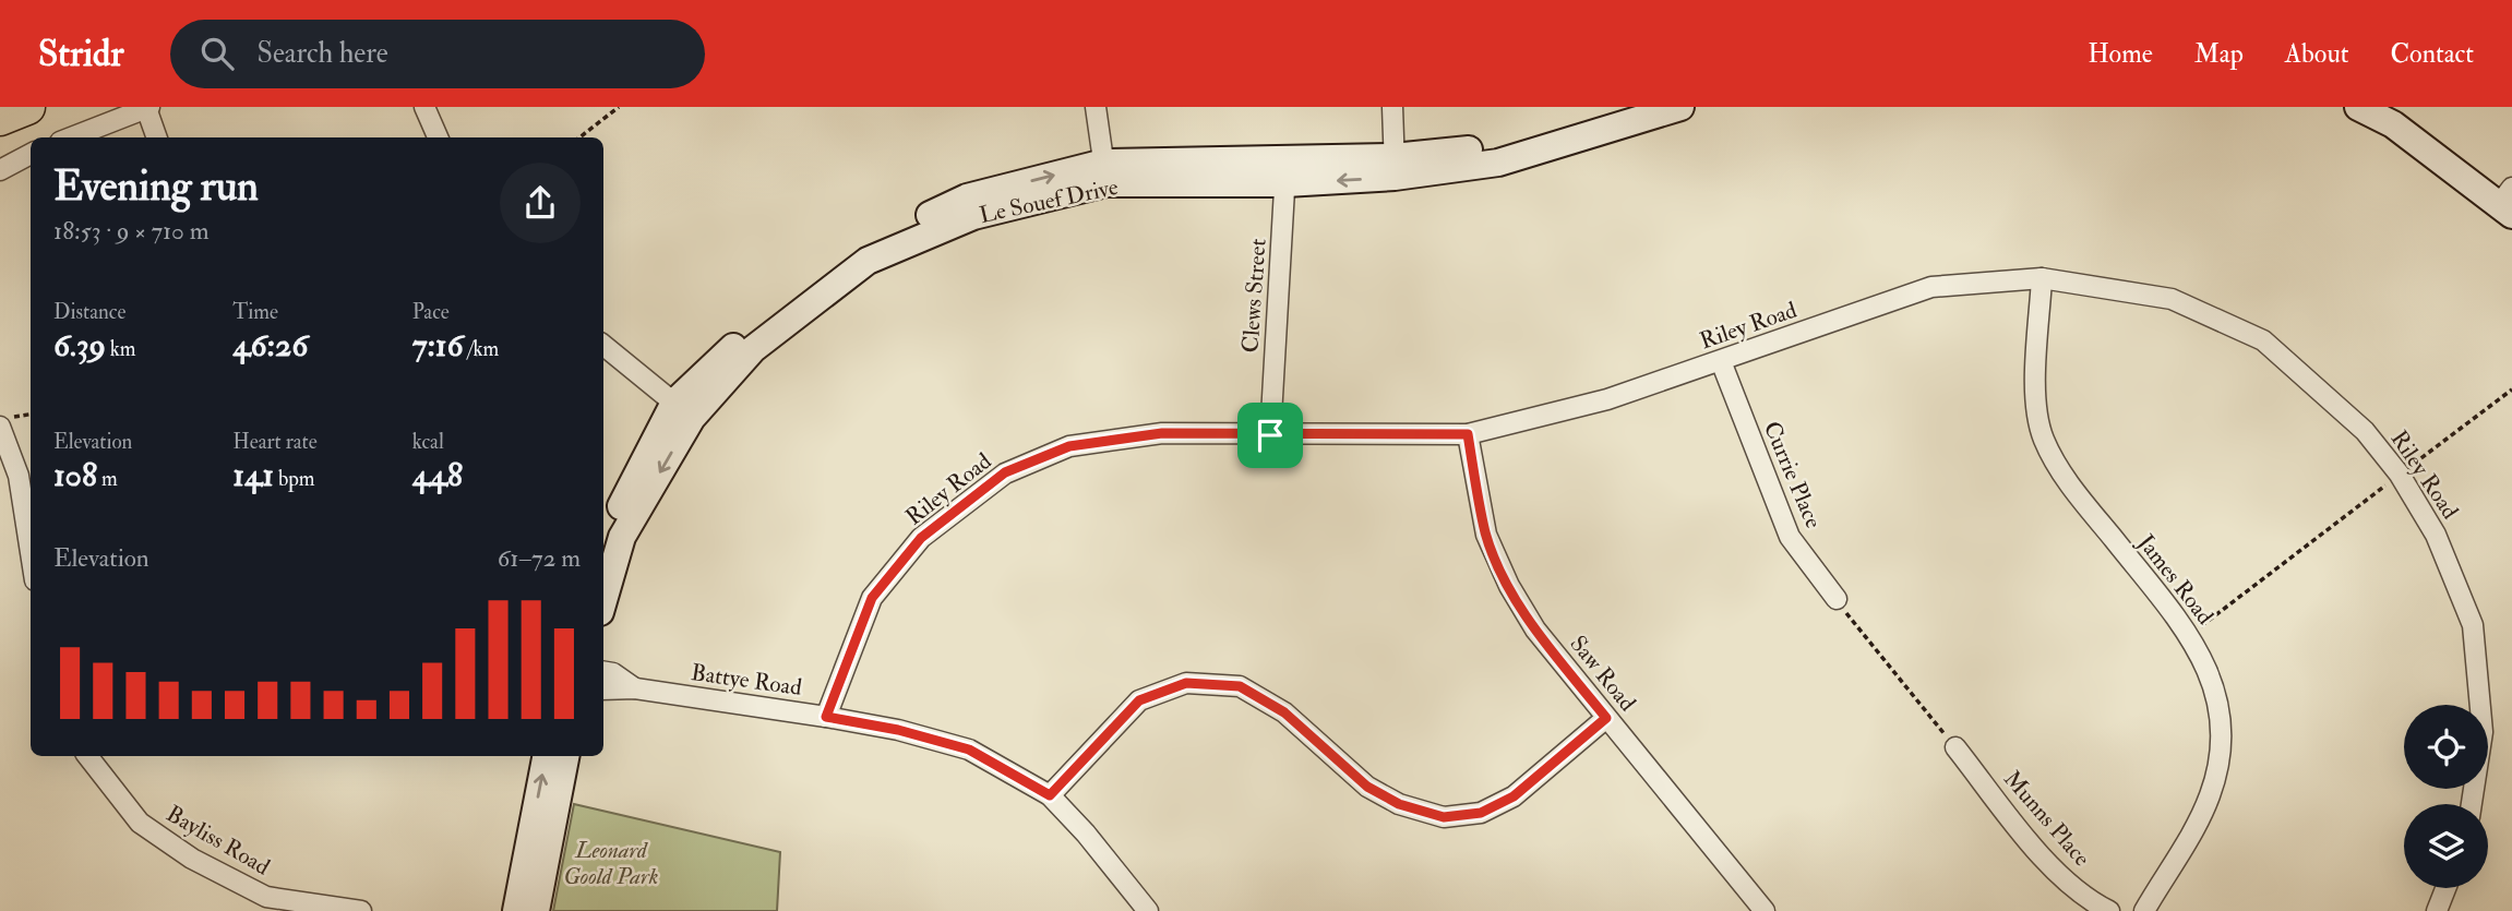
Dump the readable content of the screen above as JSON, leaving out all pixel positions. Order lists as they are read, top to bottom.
{
  "streets": {
    "street": [
      "Le Souef Drive",
      "Clews Street",
      "Riley Road",
      "Currie Place",
      "James Road",
      "Saw Road",
      "Battye Road",
      "Munns Place",
      "Bayliss Road"
    ]
  },
  "crossings": [
    ["Le Souef Drive", "Clews Street"],
    ["Clews Street", "Riley Road"],
    ["Riley Road", "Currie Place"],
    ["Riley Road", "James Road"],
    ["Riley Road", "Saw Road"],
    ["Riley Road", "Battye Road"]
  ],
  "parks": ["Leonard Goold Park"],
  "page": {
    "header": "Stridr",
    "search": "Search here",
    "nav": [
      "Home",
      "Map",
      "About",
      "Contact"
    ],
    "heading": ["Evening run", "18:53 · 9 × 710 m"],
    "stats": [
      ["Distance", "6.39 km"],
      ["Time", "46:26"],
      ["Pace", "7:16 /km"],
      ["Elevation", "108 m"],
      ["Heart rate", "141 bpm"],
      ["kcal", "448"]
    ],
    "chart": ["Elevation", "61–72 m"]
  }
}
